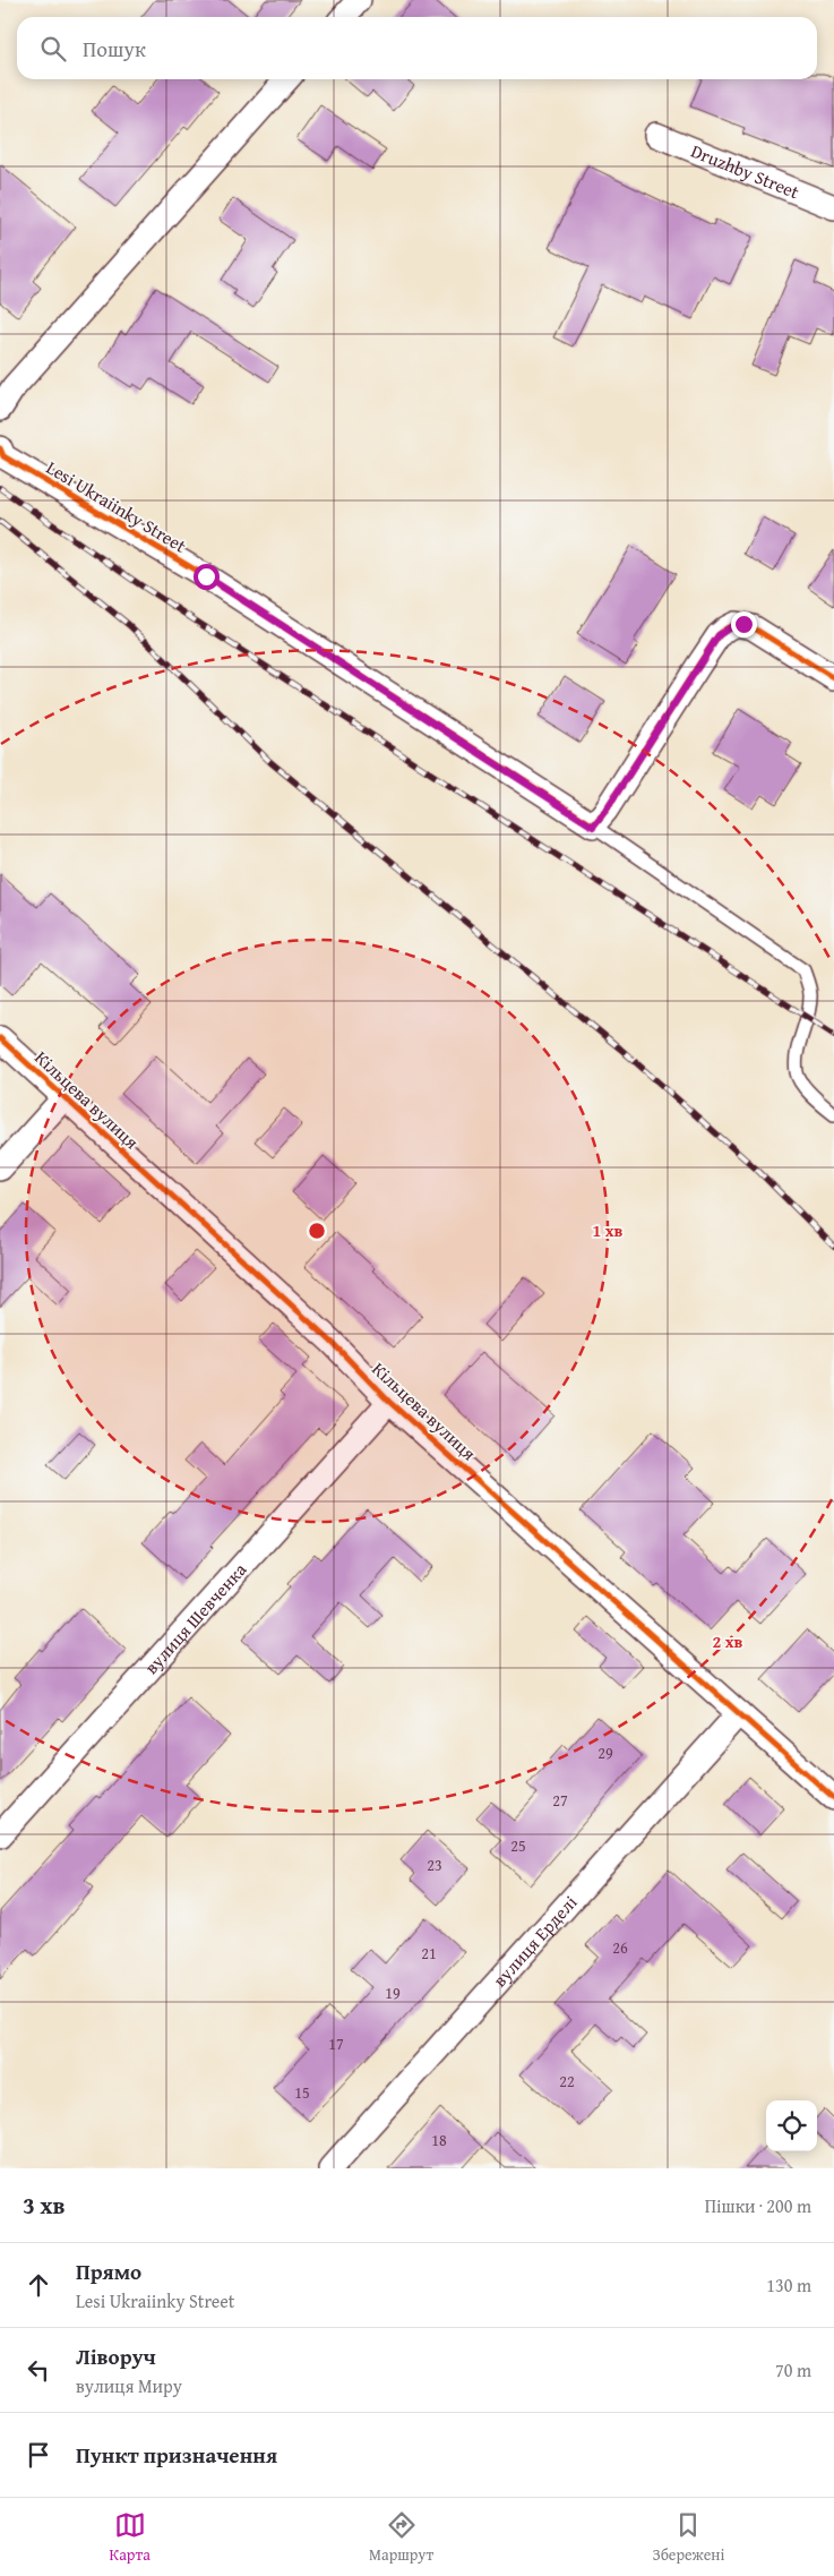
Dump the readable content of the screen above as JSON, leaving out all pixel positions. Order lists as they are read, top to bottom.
{
  "streets": {
    "street": [
      "Druzhby Street",
      "Lesi Ukraiinky Street",
      "Кільцева вулиця",
      "вулиця Шевченка",
      "вулиця Ерделі"
    ]
  },
  "crossings": [
    ["Кільцева вулиця", "вулиця Шевченка"],
    ["Кільцева вулиця", "вулиця Ерделі"]
  ],
  "house_numbers": [
    "29",
    "27",
    "25",
    "23",
    "26",
    "21",
    "19",
    "17",
    "22",
    "15",
    "18"
  ],
  "page": {
    "search": "Пошук",
    "heading": ["3 хв", "Пішки · 200 m"],
    "list": [
      ["Прямо", "Lesi Ukraiinky Street", "130 m"],
      ["Ліворуч", "вулиця Миру", "70 m"],
      "Пункт призначення"
    ],
    "nav": ["Карта", "Маршрут", "Збережені"]
  },
  "rings": ["1 хв", "2 хв"]
}
